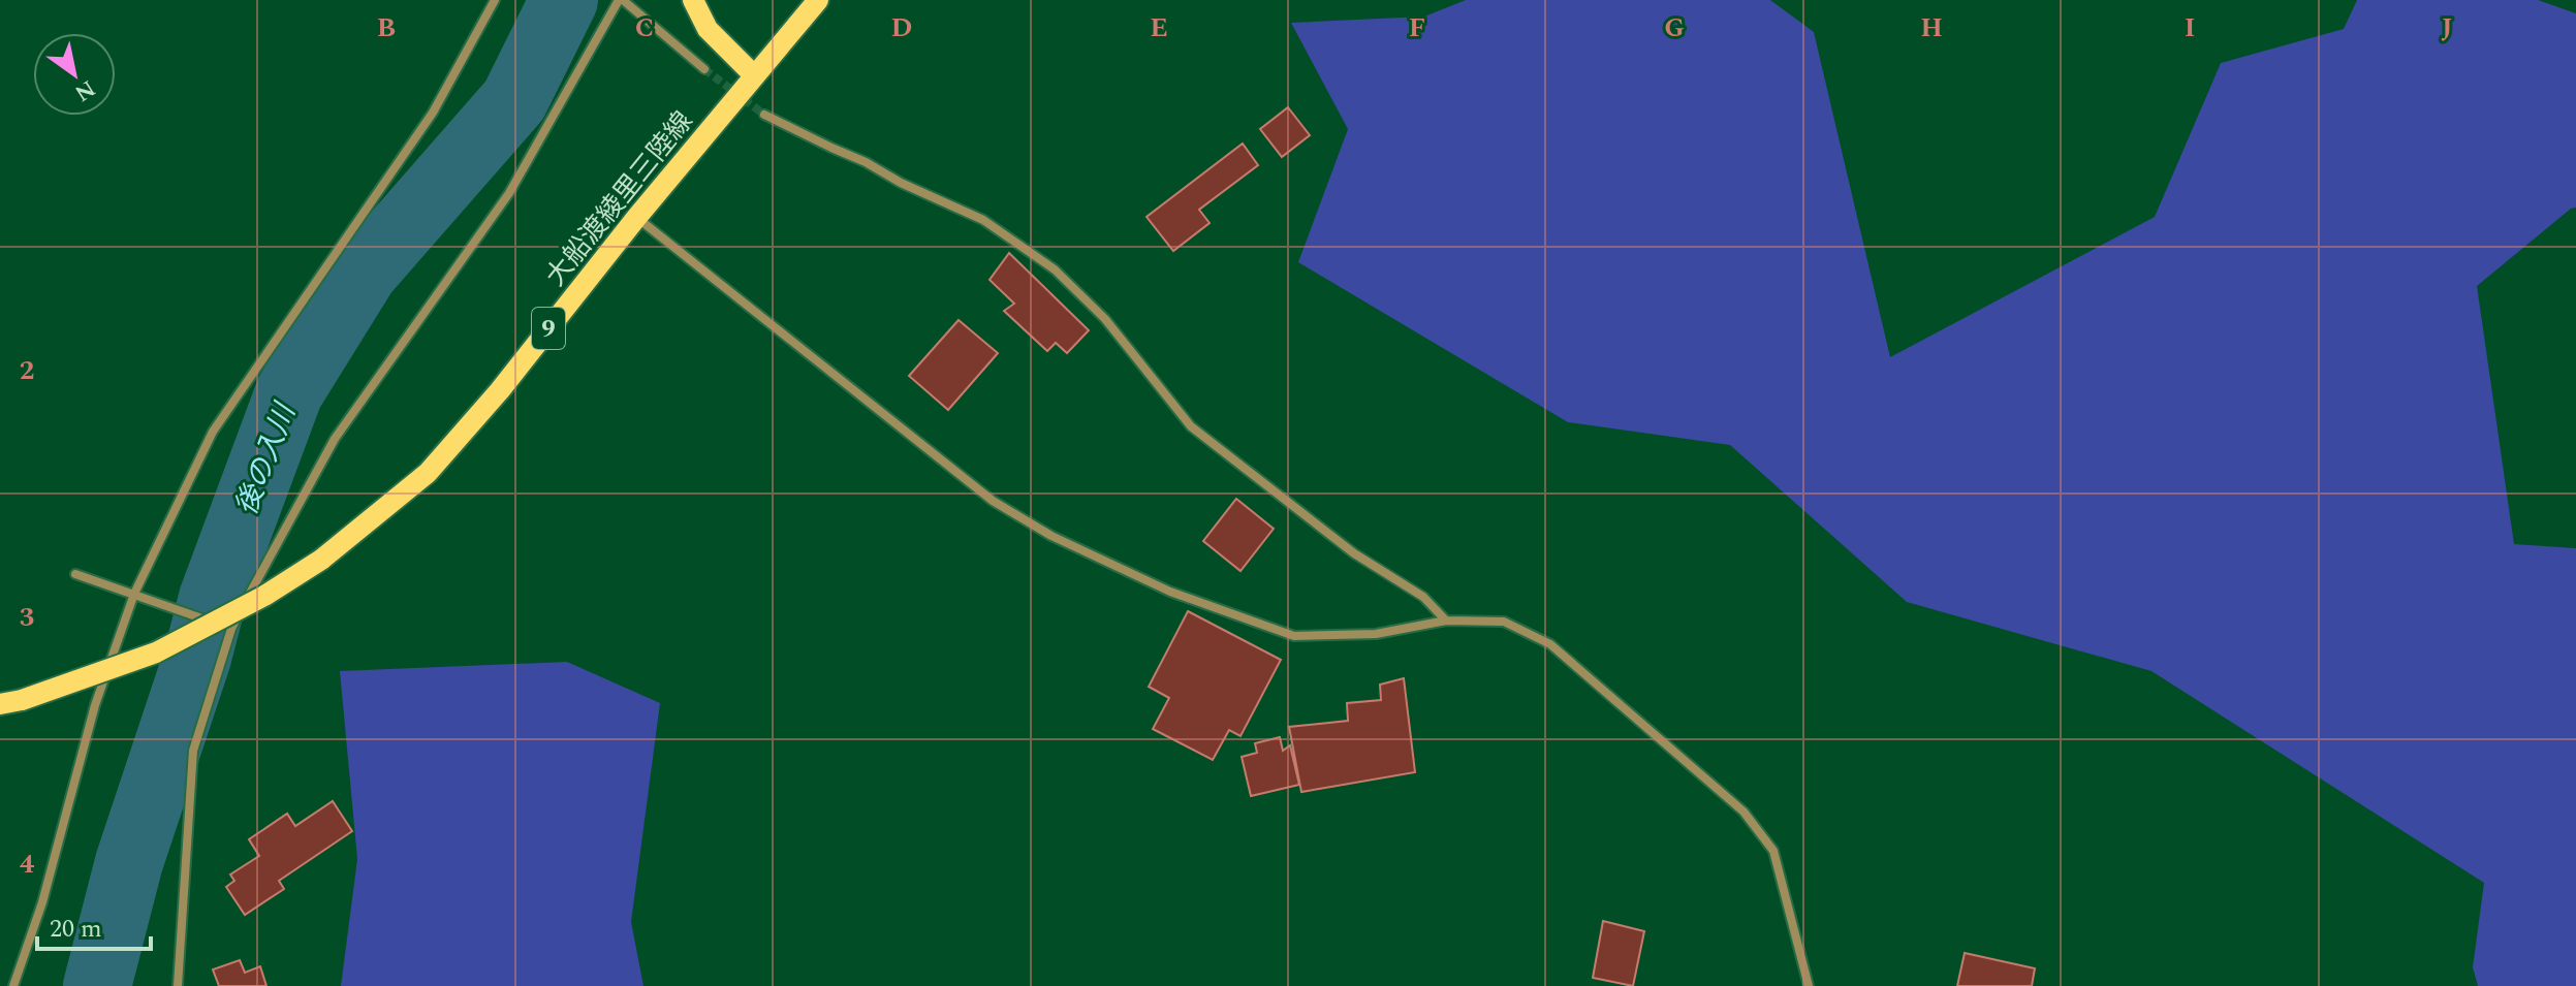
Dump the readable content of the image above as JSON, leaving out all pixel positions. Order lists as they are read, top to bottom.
{
  "streets": {
    "main road": ["大船渡綾里三陸線", "9"]
  },
  "water": ["後の入川"],
  "scale_bar": "20 m",
  "north": "bottom right",
  "grid": {
    "columns": [
      "B",
      "C",
      "D",
      "E",
      "F",
      "G",
      "H",
      "I",
      "J"
    ],
    "rows": ["2", "3", "4"]
  }
}
